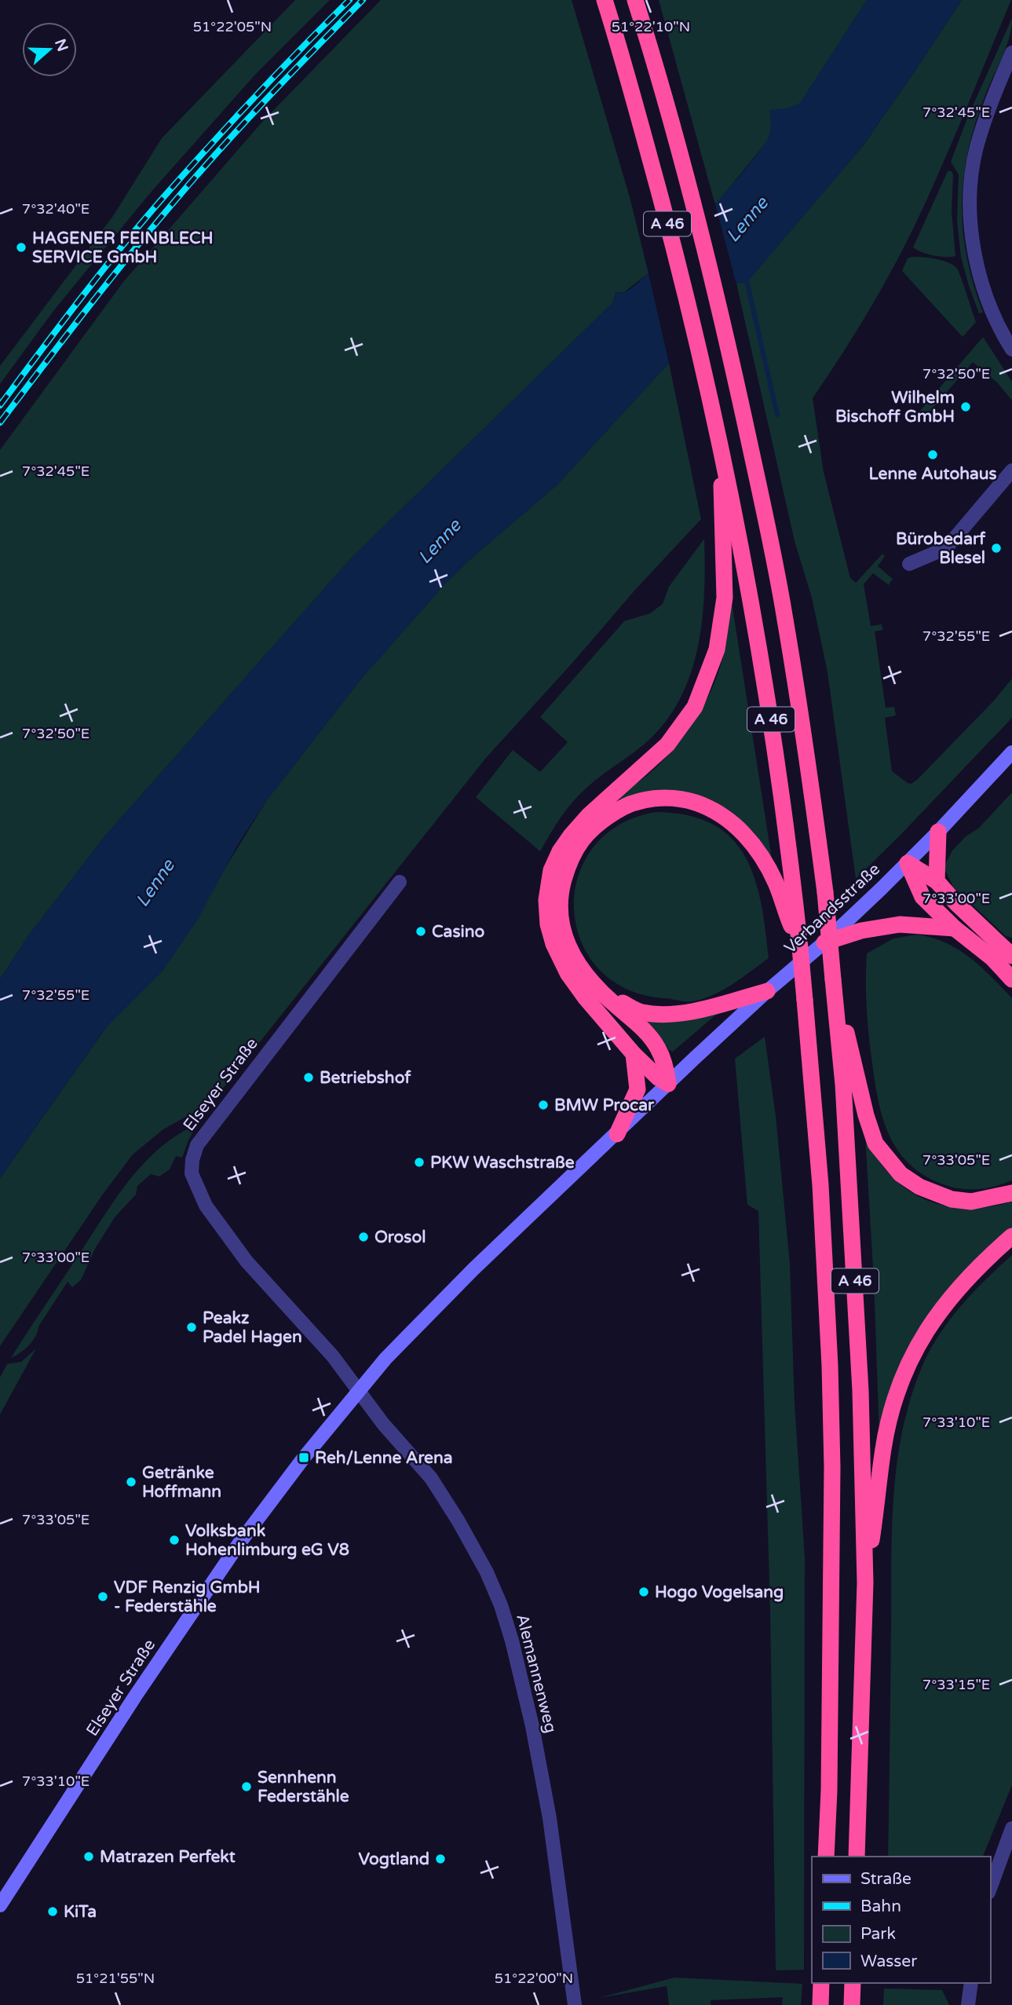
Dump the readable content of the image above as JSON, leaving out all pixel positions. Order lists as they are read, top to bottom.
{
  "streets": {
    "highway": ["A 46"],
    "main road": ["Verbandsstraße", "Elseyer Straße"],
    "street": ["Alemannenweg"]
  },
  "crossings": [
    ["Verbandsstraße", "Elseyer Straße"],
    ["Elseyer Straße", "Alemannenweg"]
  ],
  "water": ["Lenne"],
  "places": {
    "other": [
      "HAGENER FEINBLECH SERVICE GmbH",
      "Wilhelm Bischoff GmbH",
      "Lenne Autohaus",
      "Bürobedarf Blesel",
      "Casino",
      "Betriebshof",
      "BMW Procar",
      "PKW Waschstraße",
      "Orosol",
      "Peakz Padel Hagen",
      "Getränke Hoffmann",
      "Volksbank Hohenlimburg eG V8",
      "Hogo Vogelsang",
      "VDF Renzig GmbH - Federstähle",
      "Sennhenn Federstähle",
      "Matrazen Perfekt",
      "Vogtland",
      "KiTa"
    ],
    "transit": ["Reh/Lenne Arena"]
  },
  "legend": [
    "Straße",
    "Bahn",
    "Park",
    "Wasser"
  ],
  "north": "right",
  "coordinates": [
    "51°22'10\"N",
    "51°22'05\"N",
    "7°32'45\"E",
    "7°32'40\"E",
    "7°32'50\"E",
    "7°32'55\"E",
    "7°33'00\"E",
    "7°33'05\"E",
    "7°33'10\"E",
    "7°33'15\"E",
    "51°21'55\"N",
    "51°22'00\"N"
  ]
}
